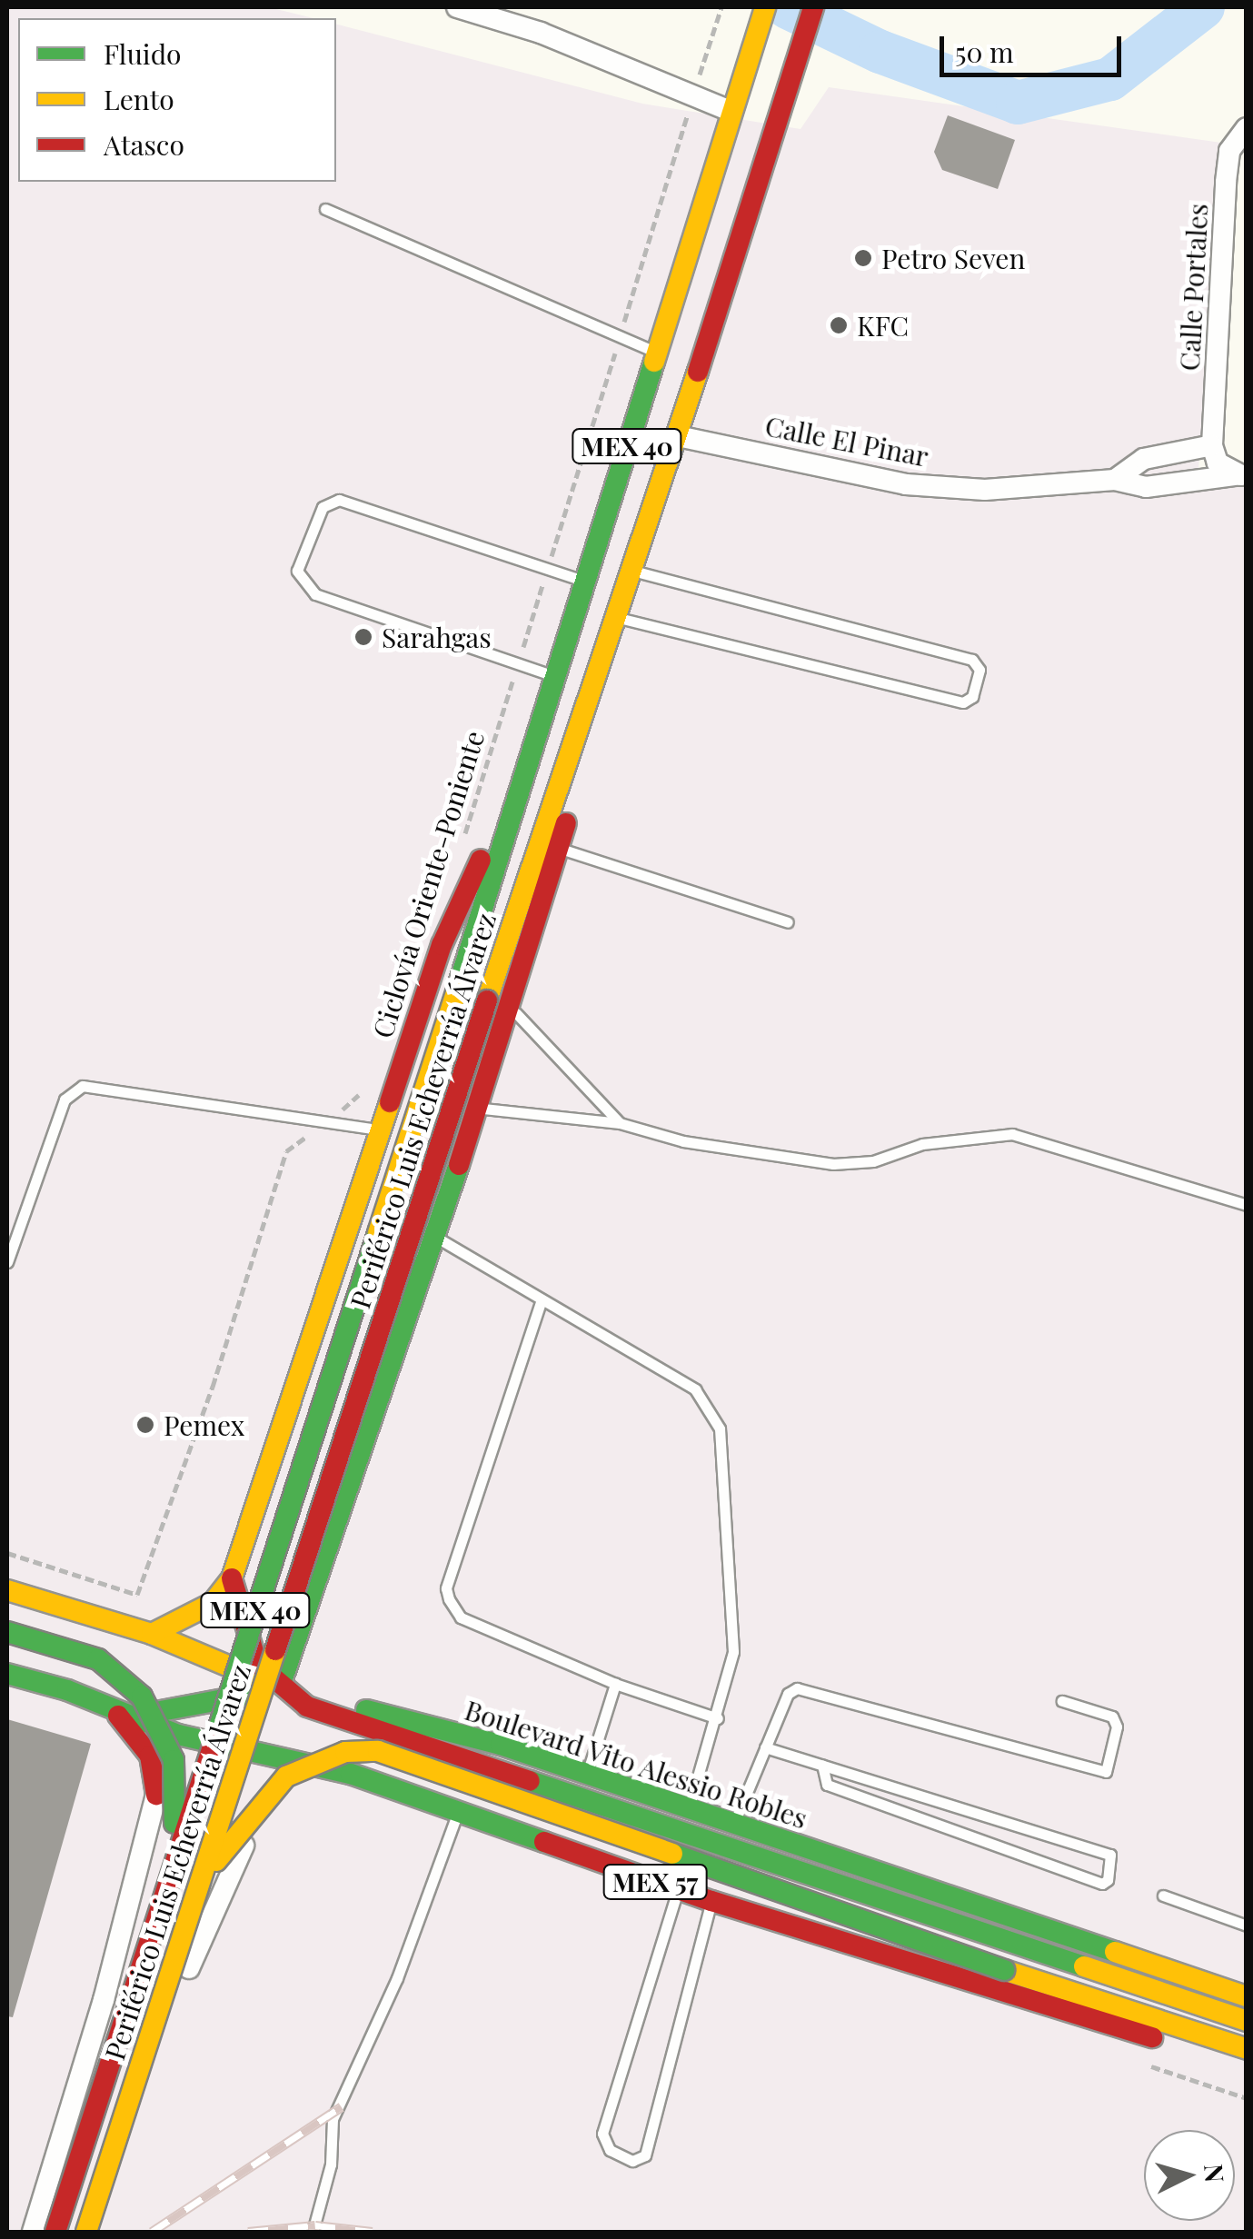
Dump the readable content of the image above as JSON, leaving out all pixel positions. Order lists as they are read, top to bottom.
{
  "streets": {
    "main road": [
      "MEX 40",
      "Periférico Luis Echeverría Álvarez",
      "Boulevard Vito Alessio Robles",
      "MEX 57"
    ],
    "street": ["Calle Portales", "Calle El Pinar"],
    "path": ["Ciclovía Oriente-Poniente"]
  },
  "crossings": [
    ["Calle Portales", "Calle El Pinar"],
    ["Calle El Pinar", "Periférico Luis Echeverría Álvarez"],
    ["Periférico Luis Echeverría Álvarez", "MEX 57"]
  ],
  "places": [
    "Petro Seven",
    "KFC",
    "Sarahgas",
    "Pemex"
  ],
  "legend": ["Fluido", "Lento", "Atasco"],
  "scale_bar": "50 m",
  "north": "right"
}
